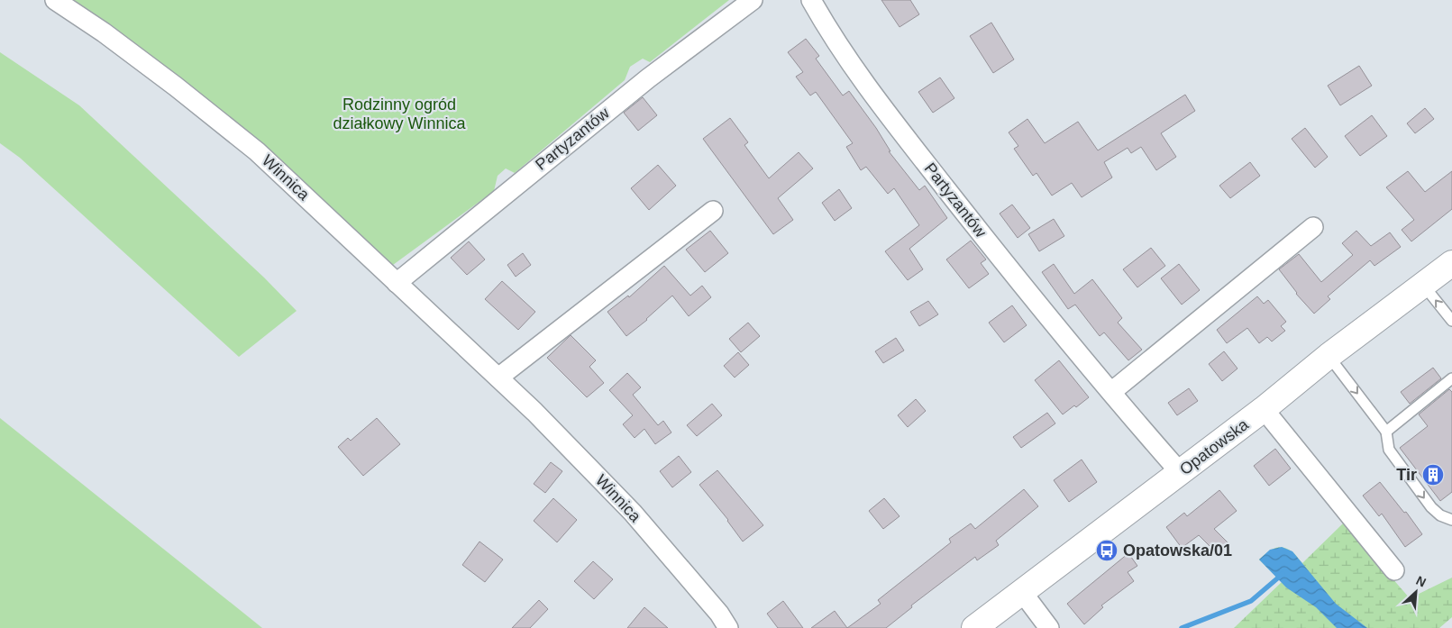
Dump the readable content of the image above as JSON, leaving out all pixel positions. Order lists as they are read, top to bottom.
{
  "streets": {
    "street": ["Partyzantów", "Winnica", "Opatowska"]
  },
  "crossings": [
    ["Partyzantów", "Winnica"],
    ["Partyzantów", "Opatowska"]
  ],
  "parks": ["Rodzinny ogród działkowy Winnica"],
  "places": {
    "building": ["Tir"],
    "bus stop": ["Opatowska/01"]
  },
  "north": "top right"
}
